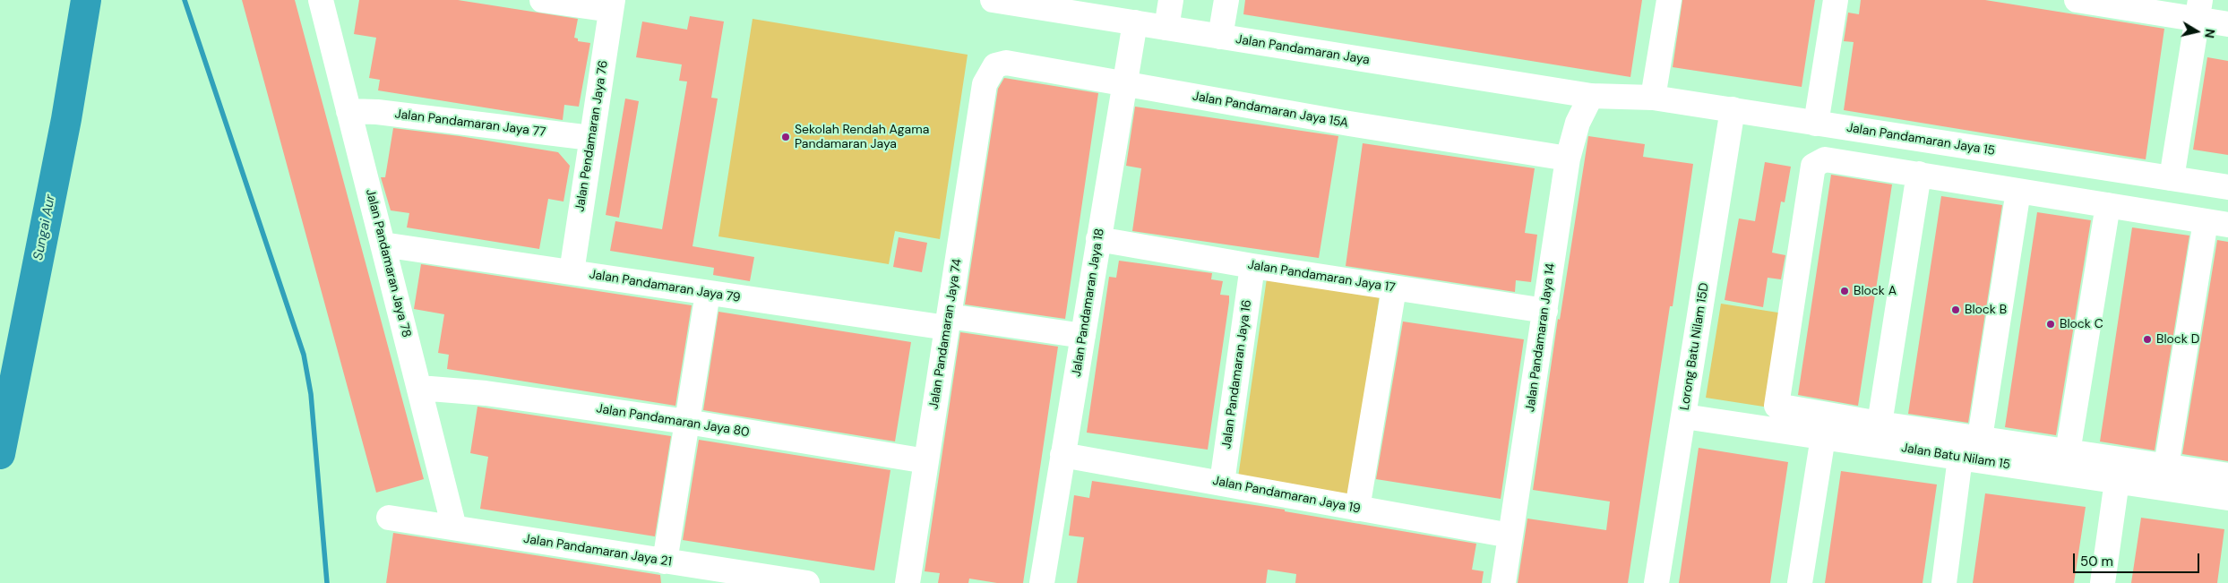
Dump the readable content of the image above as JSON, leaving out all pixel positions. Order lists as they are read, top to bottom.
{
  "streets": {
    "street": [
      "Jalan Pandamaran Jaya",
      "Jalan Pandamaran Jaya 15A",
      "Jalan Pandamaran Jaya 77",
      "Jalan Pendamaran Jaya 76",
      "Jalan Pandamaran Jaya 15",
      "Jalan Pandamaran Jaya 78",
      "Jalan Pandamaran Jaya 17",
      "Jalan Pandamaran Jaya 79",
      "Jalan Pandamaran Jaya 18",
      "Jalan Pandamaran Jaya 74",
      "Jalan Pandamaran Jaya 14",
      "Lorong Batu Nilam 15D",
      "Jalan Pandamaran Jaya 16",
      "Jalan Pandamaran Jaya 80",
      "Jalan Batu Nilam 15",
      "Jalan Pandamaran Jaya 19",
      "Jalan Pandamaran Jaya 21"
    ]
  },
  "crossings": [
    ["Jalan Pandamaran Jaya", "Jalan Pandamaran Jaya 15"],
    ["Jalan Pandamaran Jaya", "Jalan Pandamaran Jaya 18"],
    ["Jalan Pandamaran Jaya", "Jalan Pandamaran Jaya 14"],
    ["Jalan Pandamaran Jaya 15A", "Jalan Pandamaran Jaya 18"],
    ["Jalan Pandamaran Jaya 15A", "Jalan Pandamaran Jaya 74"],
    ["Jalan Pandamaran Jaya 15A", "Jalan Pandamaran Jaya 14"],
    ["Jalan Pandamaran Jaya 77", "Jalan Pendamaran Jaya 76"],
    ["Jalan Pandamaran Jaya 77", "Jalan Pandamaran Jaya 78"],
    ["Jalan Pendamaran Jaya 76", "Jalan Pandamaran Jaya 79"],
    ["Jalan Pandamaran Jaya 15", "Jalan Pandamaran Jaya 14"],
    ["Jalan Pandamaran Jaya 15", "Lorong Batu Nilam 15D"],
    ["Jalan Pandamaran Jaya 78", "Jalan Pandamaran Jaya 79"],
    ["Jalan Pandamaran Jaya 78", "Jalan Pandamaran Jaya 80"],
    ["Jalan Pandamaran Jaya 78", "Jalan Pandamaran Jaya 21"],
    ["Jalan Pandamaran Jaya 17", "Jalan Pandamaran Jaya 18"],
    ["Jalan Pandamaran Jaya 17", "Jalan Pandamaran Jaya 14"],
    ["Jalan Pandamaran Jaya 17", "Jalan Pandamaran Jaya 16"],
    ["Jalan Pandamaran Jaya 79", "Jalan Pandamaran Jaya 18"],
    ["Jalan Pandamaran Jaya 79", "Jalan Pandamaran Jaya 74"],
    ["Jalan Pandamaran Jaya 18", "Jalan Pandamaran Jaya 19"],
    ["Jalan Pandamaran Jaya 74", "Jalan Pandamaran Jaya 80"],
    ["Jalan Pandamaran Jaya 14", "Jalan Pandamaran Jaya 19"],
    ["Lorong Batu Nilam 15D", "Jalan Batu Nilam 15"],
    ["Jalan Pandamaran Jaya 16", "Jalan Pandamaran Jaya 19"]
  ],
  "water": ["Sungai Aur"],
  "places": [
    "Sekolah Rendah Agama Pandamaran Jaya",
    "Block A",
    "Block B",
    "Block C",
    "Block D"
  ],
  "scale_bar": "50 m",
  "north": "right"
}
